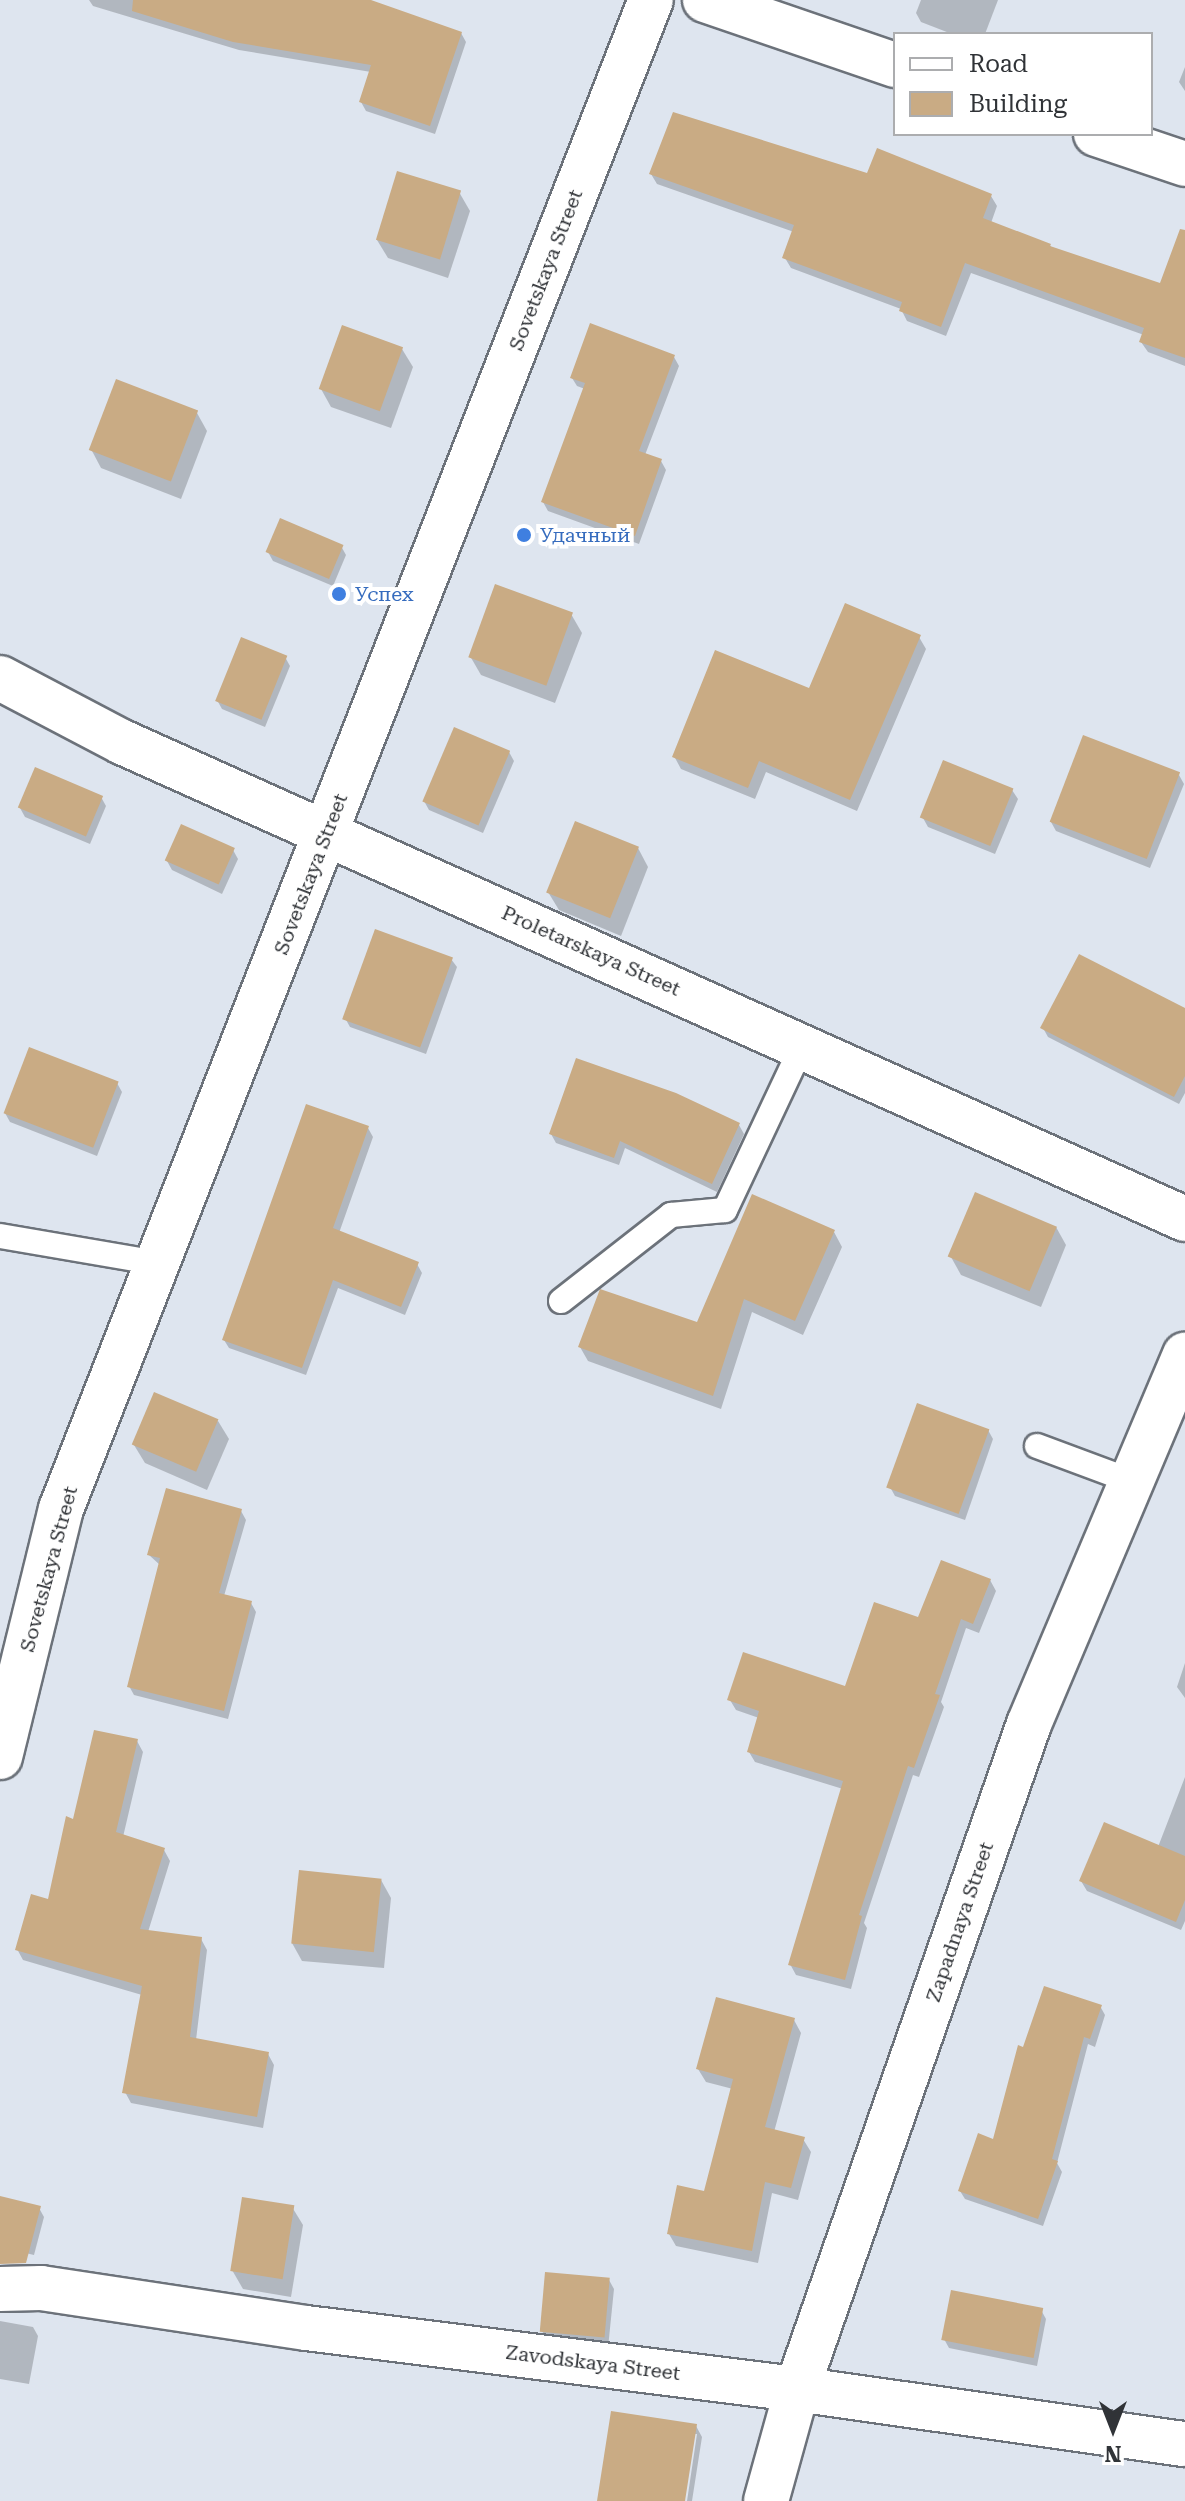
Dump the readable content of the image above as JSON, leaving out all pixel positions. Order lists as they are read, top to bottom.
{
  "streets": {
    "street": [
      "Sovetskaya Street",
      "Proletarskaya Street",
      "Zapadnaya Street",
      "Zavodskaya Street"
    ]
  },
  "crossings": [
    ["Sovetskaya Street", "Proletarskaya Street"],
    ["Zapadnaya Street", "Zavodskaya Street"]
  ],
  "places": ["Удачный", "Успех"],
  "legend": ["Road", "Building"],
  "north": "bottom"
}
